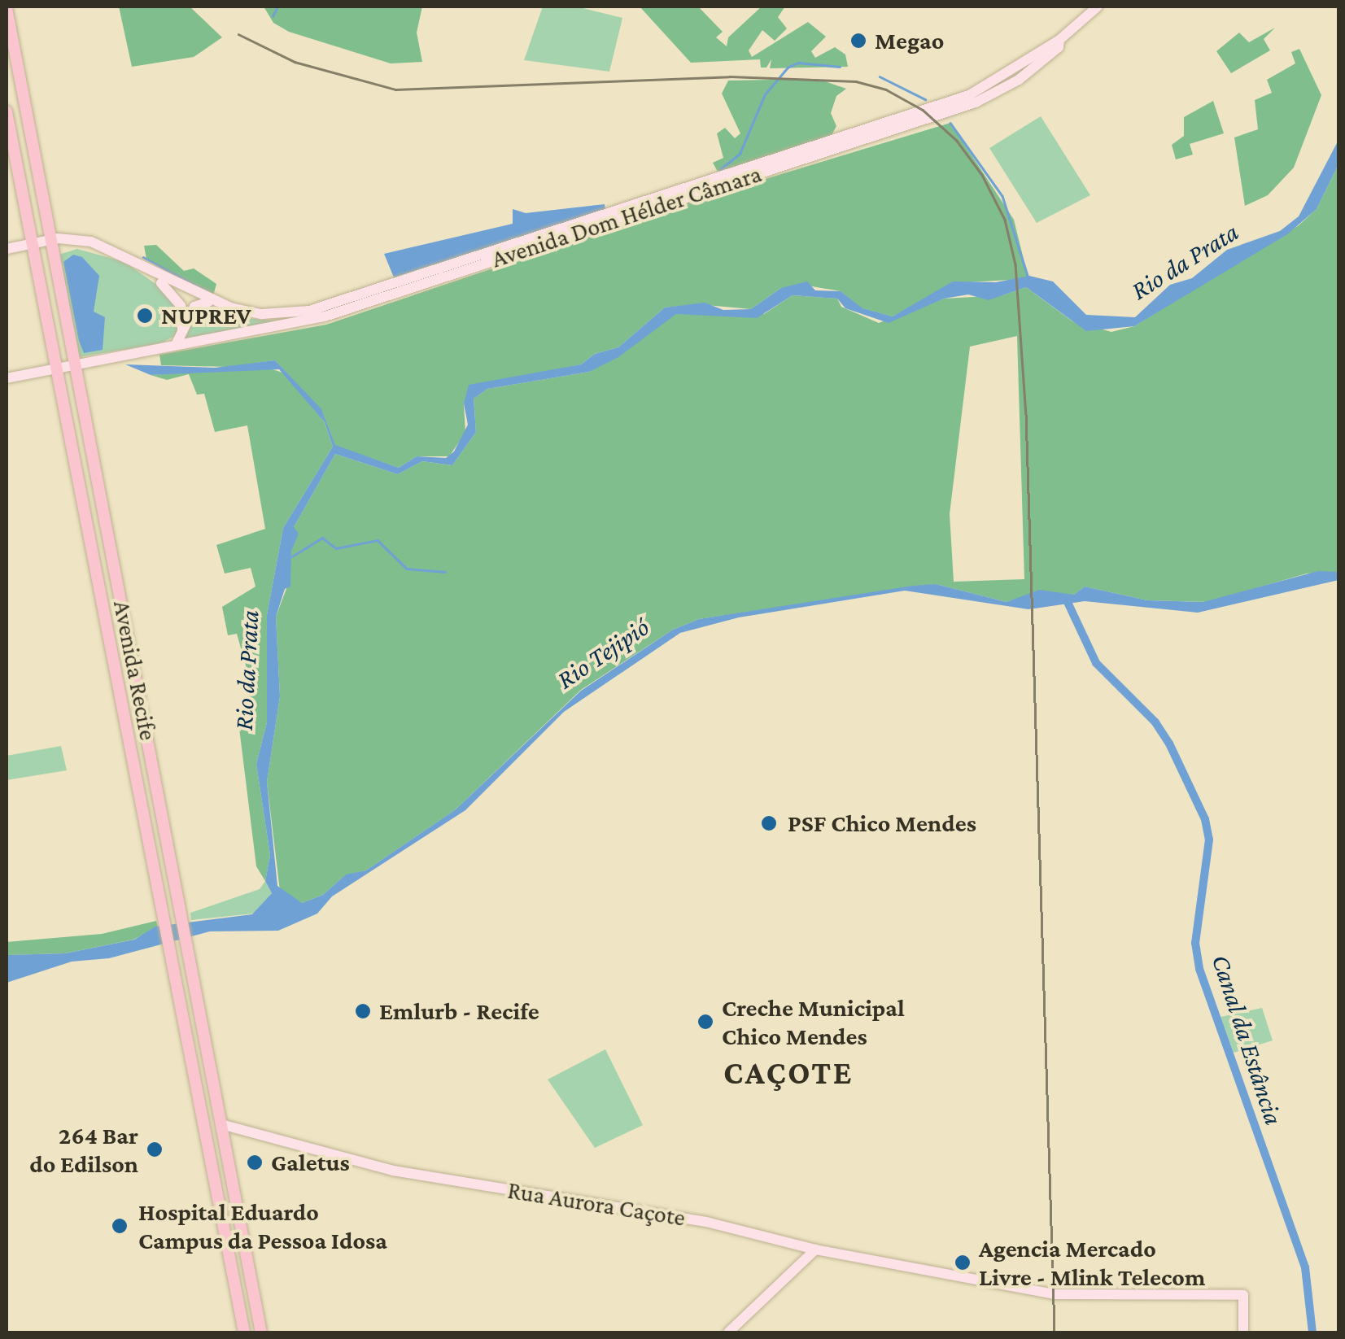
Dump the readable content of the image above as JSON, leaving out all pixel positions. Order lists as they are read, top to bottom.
{
  "streets": {
    "main road": ["Avenida Dom Hélder Câmara", "Avenida Recife", "Rua Aurora Caçote"]
  },
  "crossings": [
    ["Avenida Dom Hélder Câmara", "Avenida Recife"],
    ["Avenida Recife", "Rua Aurora Caçote"]
  ],
  "districts": ["CAÇOTE"],
  "water": ["Rio da Prata", "Rio Tejipió", "Canal da Estância"],
  "places": [
    "Megao",
    "NUPREV",
    "PSF Chico Mendes",
    "Emlurb - Recife",
    "Creche Municipal Chico Mendes",
    "264 Bar do Edilson",
    "Galetus",
    "Hospital Eduardo Campus da Pessoa Idosa",
    "Agencia Mercado Livre - Mlink Telecom"
  ]
}
